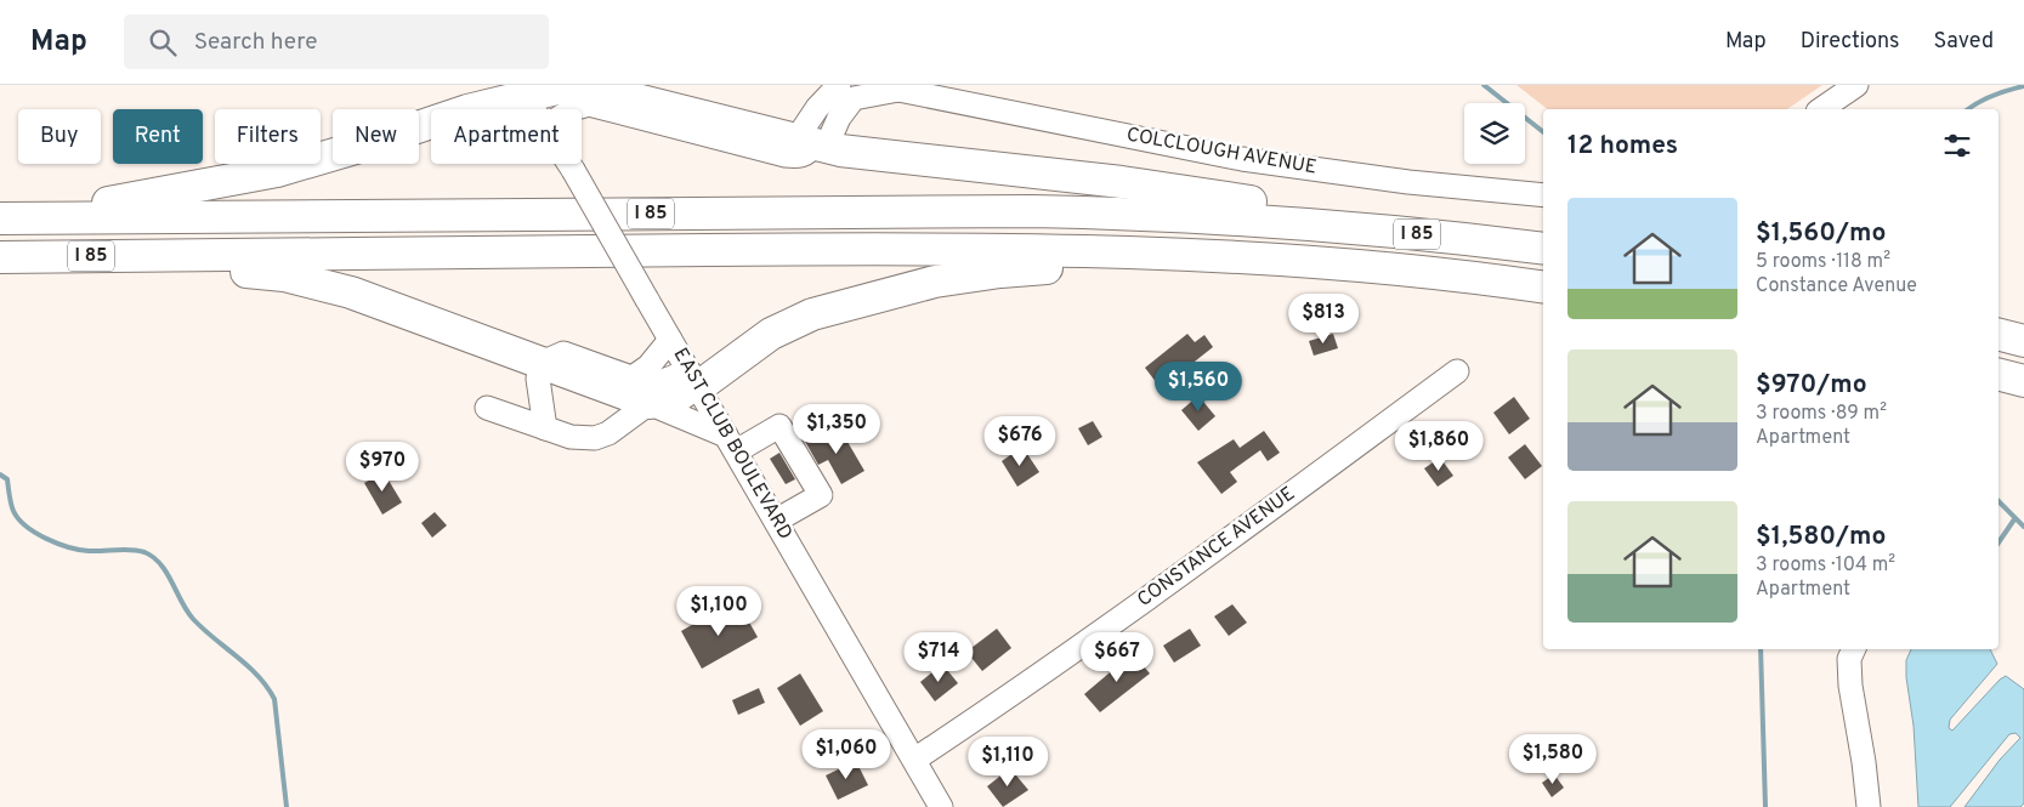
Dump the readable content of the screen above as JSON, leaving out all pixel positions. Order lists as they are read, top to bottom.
{
  "streets": {
    "highway": ["I 85"],
    "street": ["COLCLOUGH AVENUE", "EAST CLUB BOULEVARD", "CONSTANCE AVENUE"]
  },
  "crossings": [
    ["EAST CLUB BOULEVARD", "CONSTANCE AVENUE"]
  ],
  "page": {
    "header": "Map",
    "search": "Search here",
    "nav": ["Map", "Directions", "Saved"],
    "chip": [
      "Buy",
      "Rent",
      "Filters",
      "New",
      "Apartment"
    ],
    "heading": "12 homes",
    "list": [
      {
        "name": "$1,560/mo",
        "note": "5 rooms · 118 m² · Constance Avenue"
      },
      {
        "name": "$970/mo",
        "note": "3 rooms · 89 m² · Apartment"
      },
      {
        "name": "$1,580/mo",
        "note": "3 rooms · 104 m² · Apartment"
      }
    ],
    "price": [
      "$813",
      "$1,560",
      "$1,350",
      "$676",
      "$1,860",
      "$970",
      "$1,100",
      "$714",
      "$667",
      "$1,060",
      "$1,580",
      "$1,110"
    ]
  }
}
